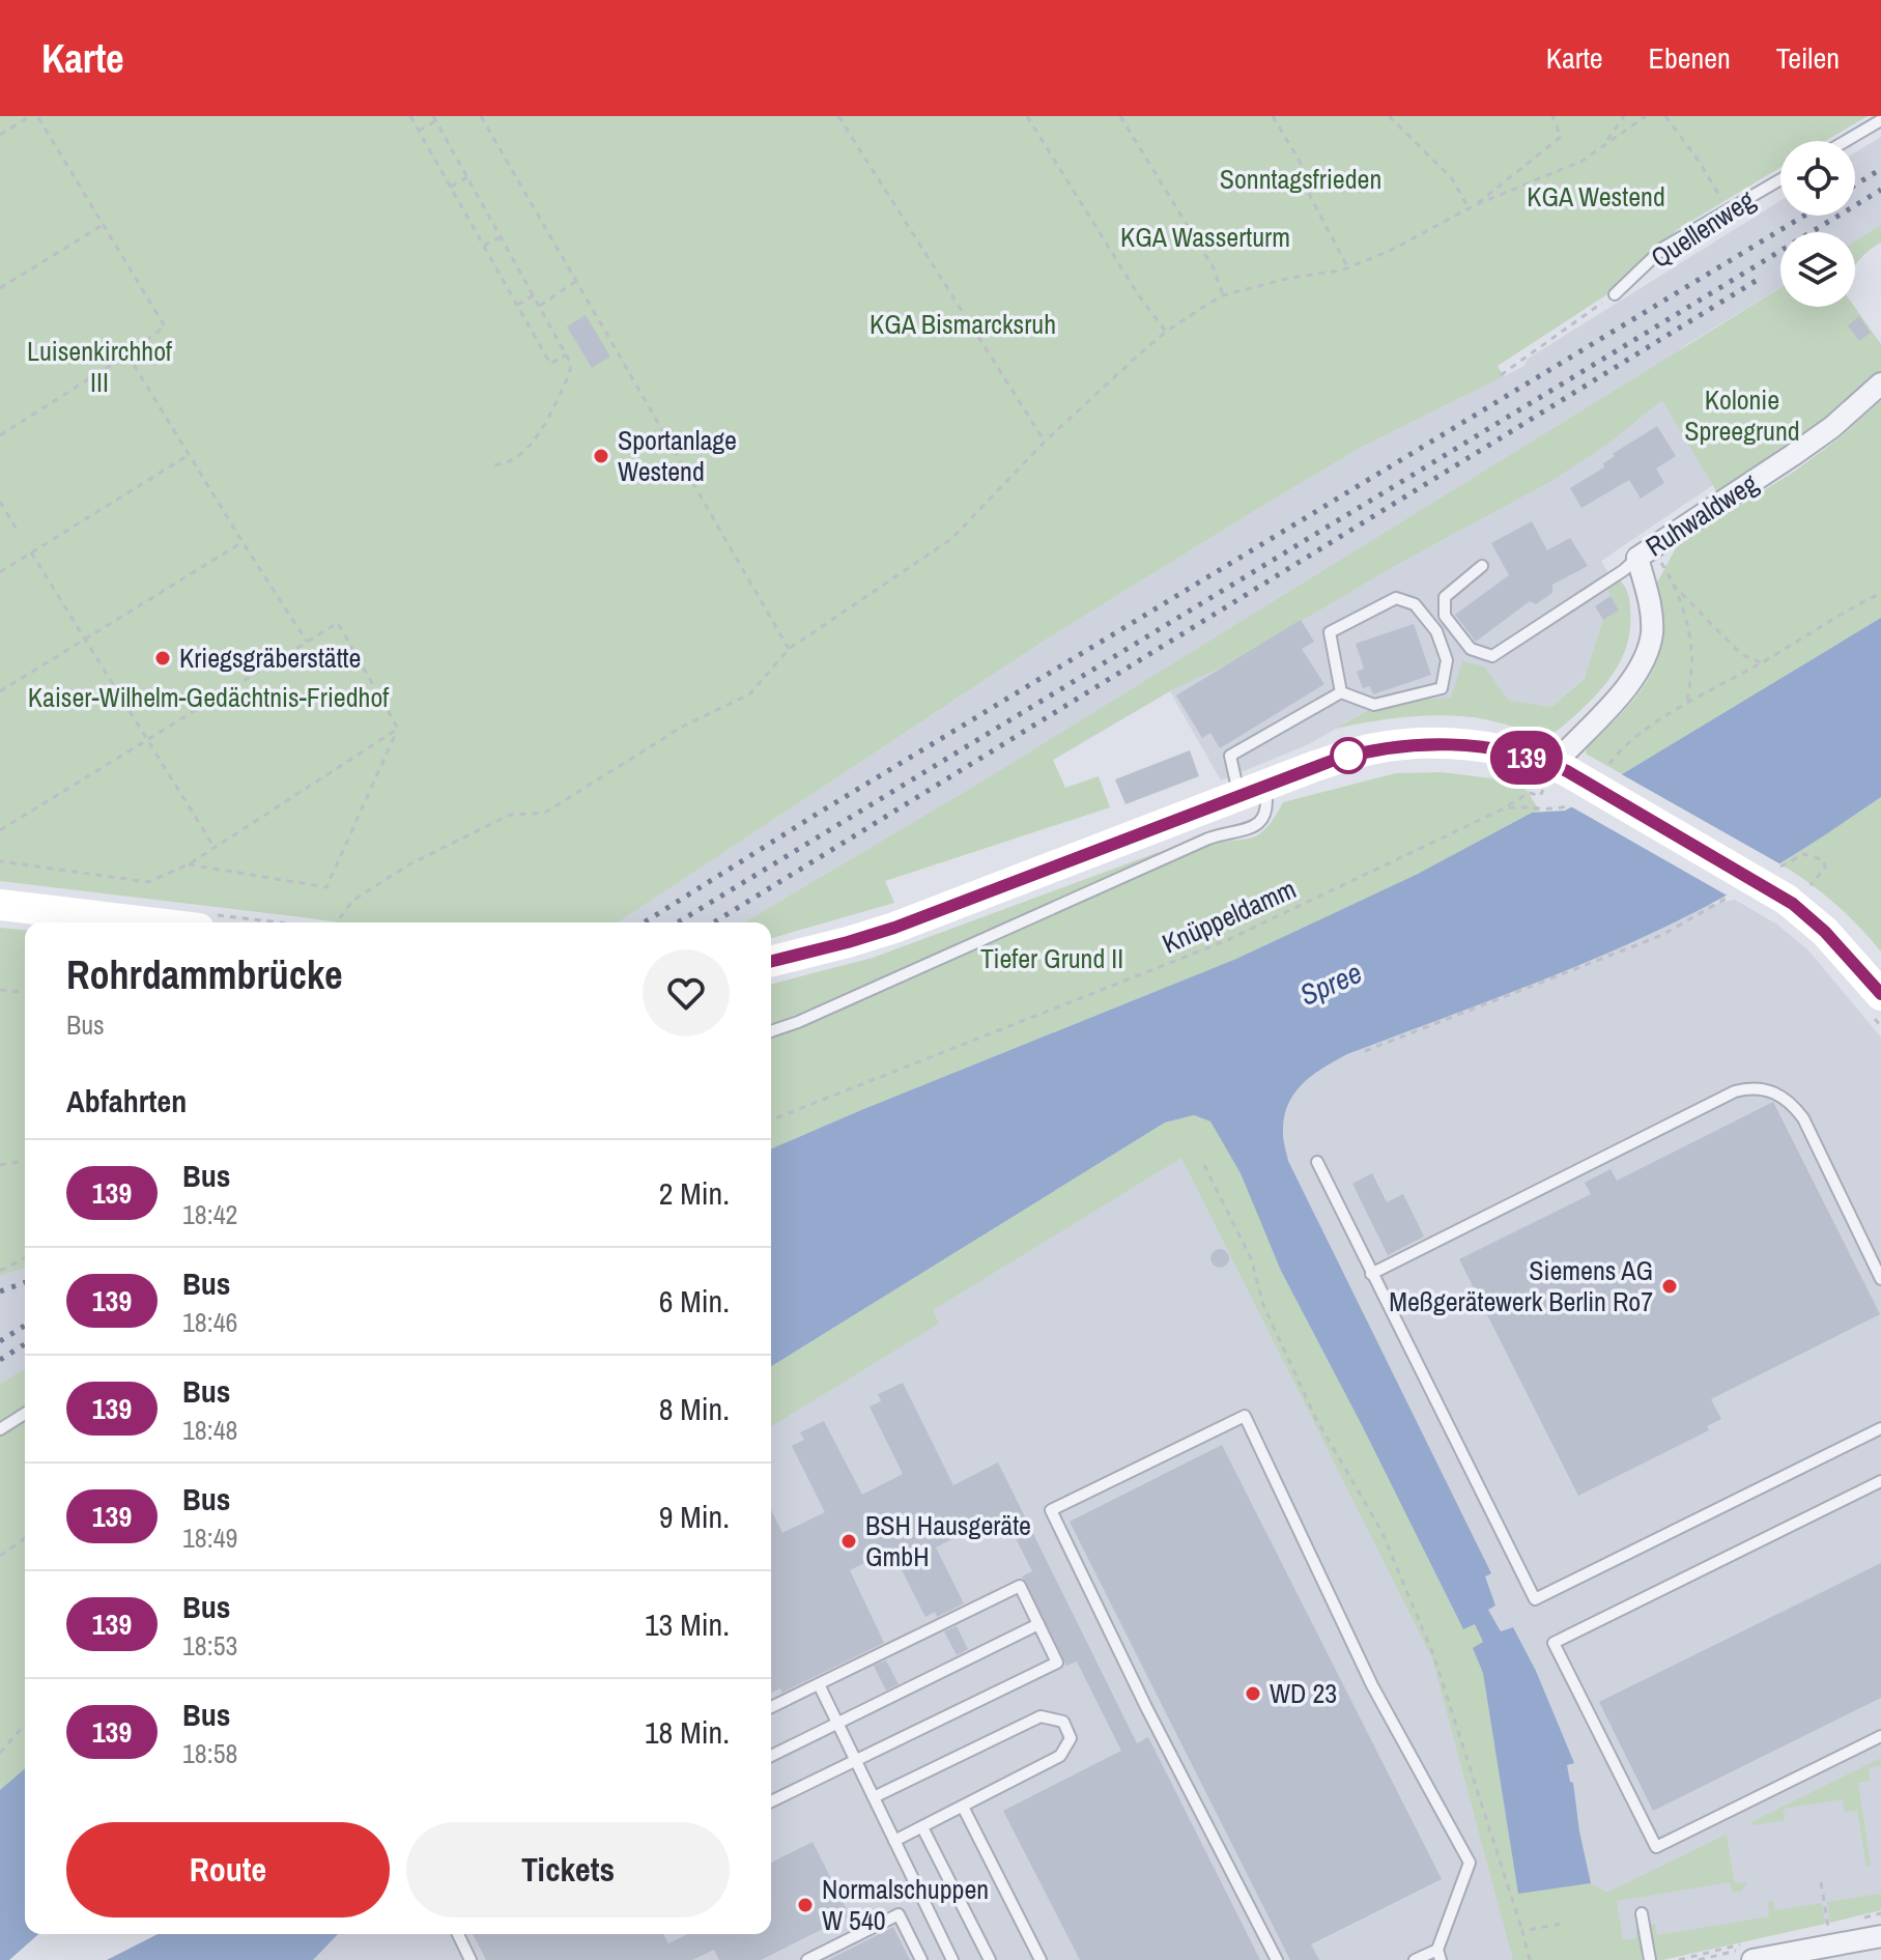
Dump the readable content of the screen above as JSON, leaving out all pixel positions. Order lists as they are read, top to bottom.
{
  "streets": {
    "street": ["Ruhwaldweg"],
    "lane": ["Quellenweg"],
    "path": ["Knüppeldamm"]
  },
  "water": ["Spree"],
  "parks": [
    "Sonntagsfrieden",
    "KGA Westend",
    "KGA Wasserturm",
    "KGA Bismarcksruh",
    "Luisenkirchhof III",
    "Kolonie Spreegrund",
    "Kaiser-Wilhelm-Gedächtnis-Friedhof",
    "Tiefer Grund II"
  ],
  "places": [
    "Sportanlage Westend",
    "Kriegsgräberstätte",
    "Siemens AG Meßgerätewerk Berlin Ro7",
    "BSH Hausgeräte GmbH",
    "WD 23",
    "Normalschuppen W 540"
  ],
  "lines": ["bus line 139"],
  "page": {
    "header": "Karte",
    "nav": ["Karte", "Ebenen", "Teilen"],
    "on_map": "139",
    "heading": [
      ["Rohrdammbrücke", "Bus"],
      "Abfahrten"
    ],
    "list": [
      {
        "mark": "139",
        "name": "Bus",
        "note": "18:42",
        "value": "2 Min."
      },
      {
        "mark": "139",
        "name": "Bus",
        "note": "18:46",
        "value": "6 Min."
      },
      {
        "mark": "139",
        "name": "Bus",
        "note": "18:48",
        "value": "8 Min."
      },
      {
        "mark": "139",
        "name": "Bus",
        "note": "18:49",
        "value": "9 Min."
      },
      {
        "mark": "139",
        "name": "Bus",
        "note": "18:53",
        "value": "13 Min."
      },
      {
        "mark": "139",
        "name": "Bus",
        "note": "18:58",
        "value": "18 Min."
      }
    ],
    "buttons": ["Route", "Tickets"]
  }
}
